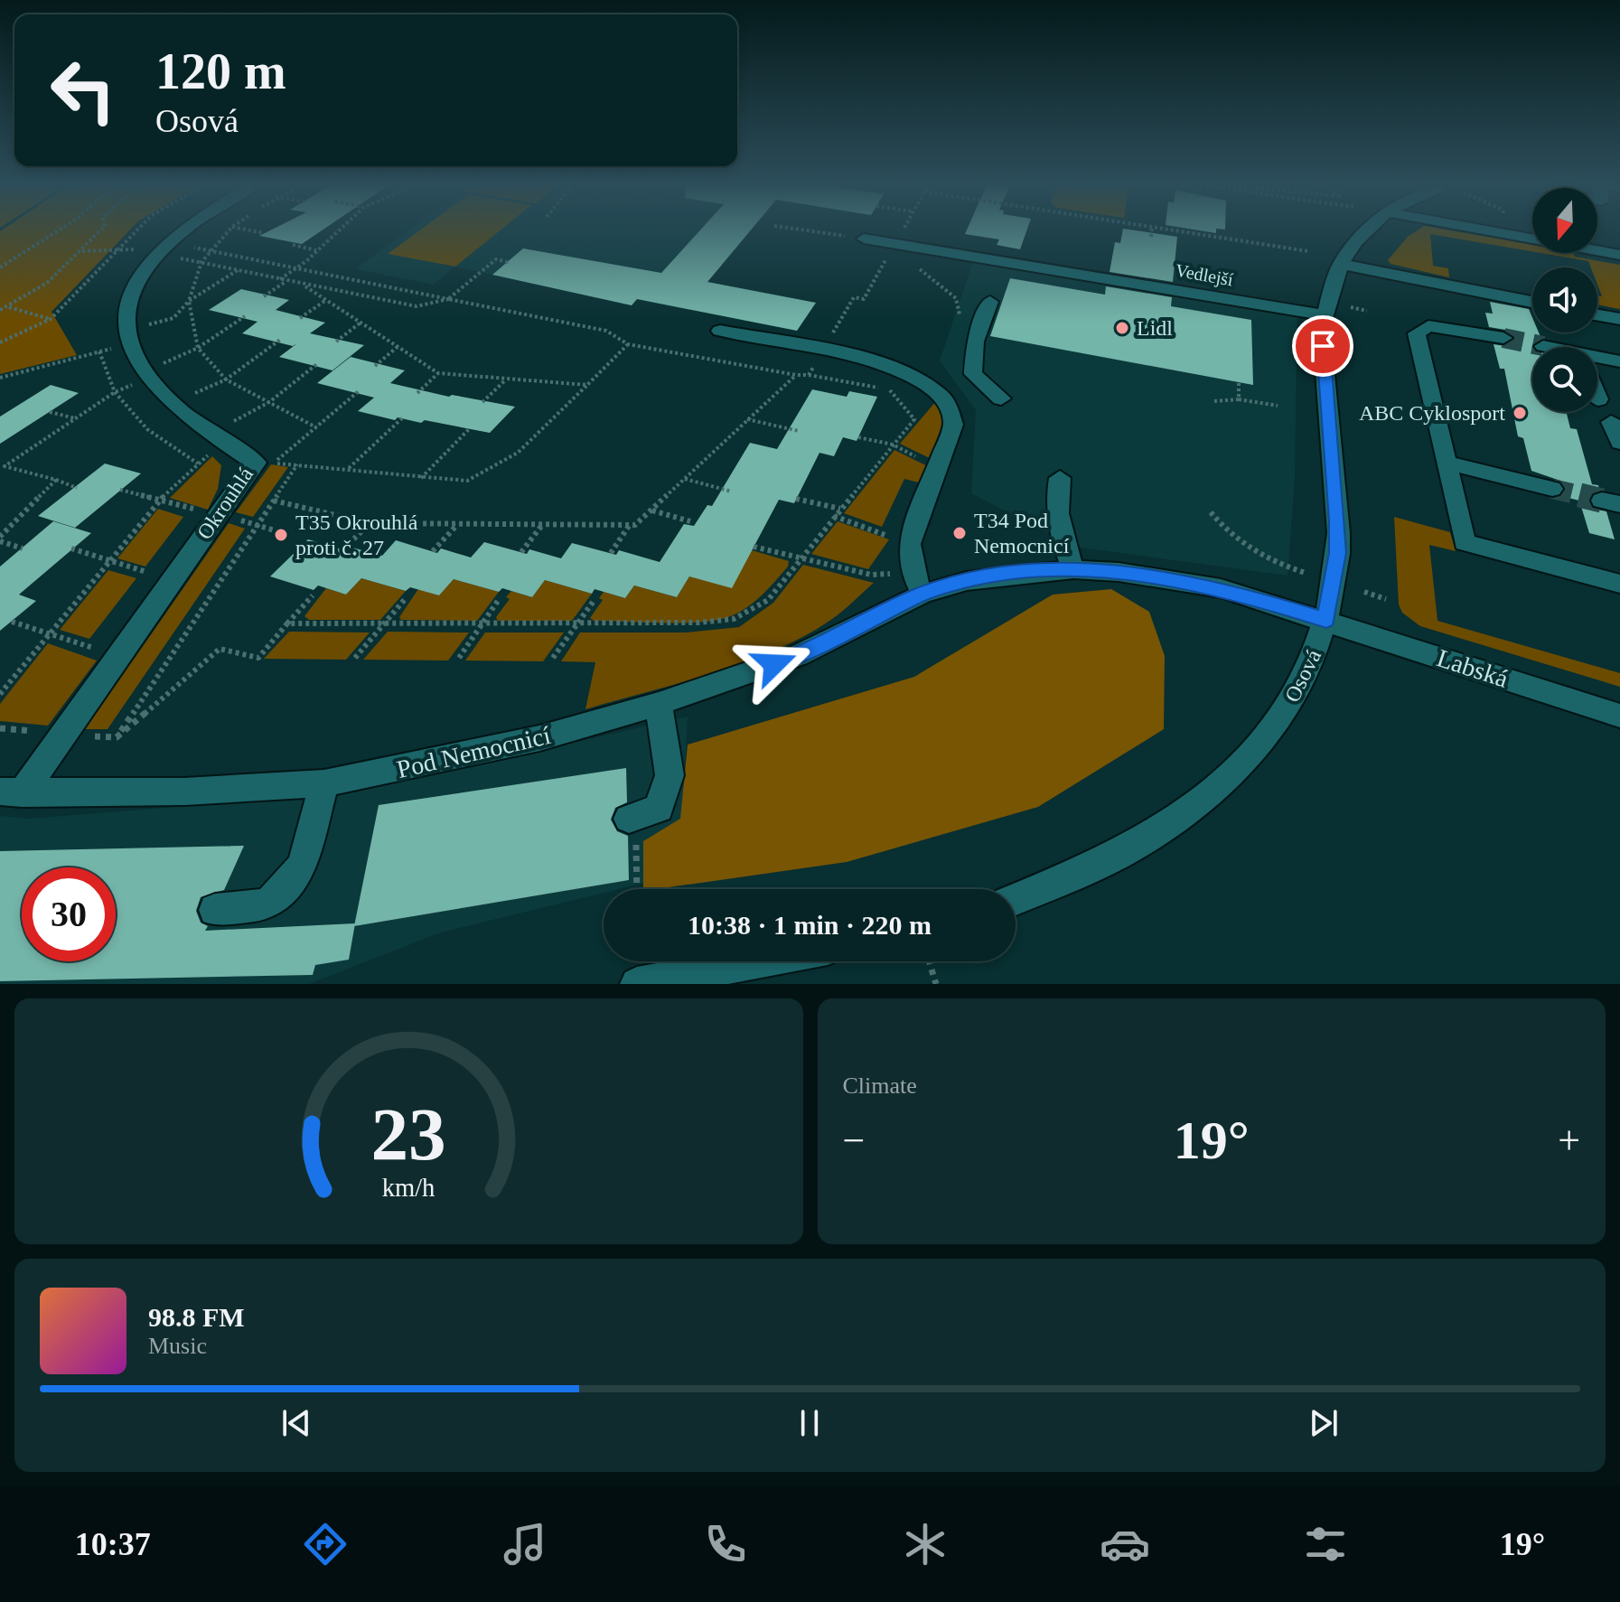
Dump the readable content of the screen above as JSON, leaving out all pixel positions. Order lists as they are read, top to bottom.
{
  "streets": {
    "street": [
      "Vedlejší",
      "Okrouhlá",
      "Labská",
      "Osová",
      "Pod Nemocnicí"
    ]
  },
  "crossings": [
    ["Vedlejší", "Osová"],
    ["Okrouhlá", "Pod Nemocnicí"],
    ["Labská", "Osová"],
    ["Labská", "Pod Nemocnicí"],
    ["Osová", "Pod Nemocnicí"]
  ],
  "places": [
    "Lidl",
    "ABC Cyklosport",
    "T34 Pod Nemocnicí",
    "T35 Okrouhlá proti č. 27"
  ],
  "north": "bottom",
  "page": {
    "turn": ["120 m", "Osová"],
    "limit": "30",
    "trip": "10:38 · 1 min · 220 m",
    "tile": "Climate",
    "heat": ["−", "19°", "+"],
    "song": ["98.8 FM", "Music"],
    "tabs": ["10:37", "19°"],
    "gauge": ["23", "km/h"]
  }
}
